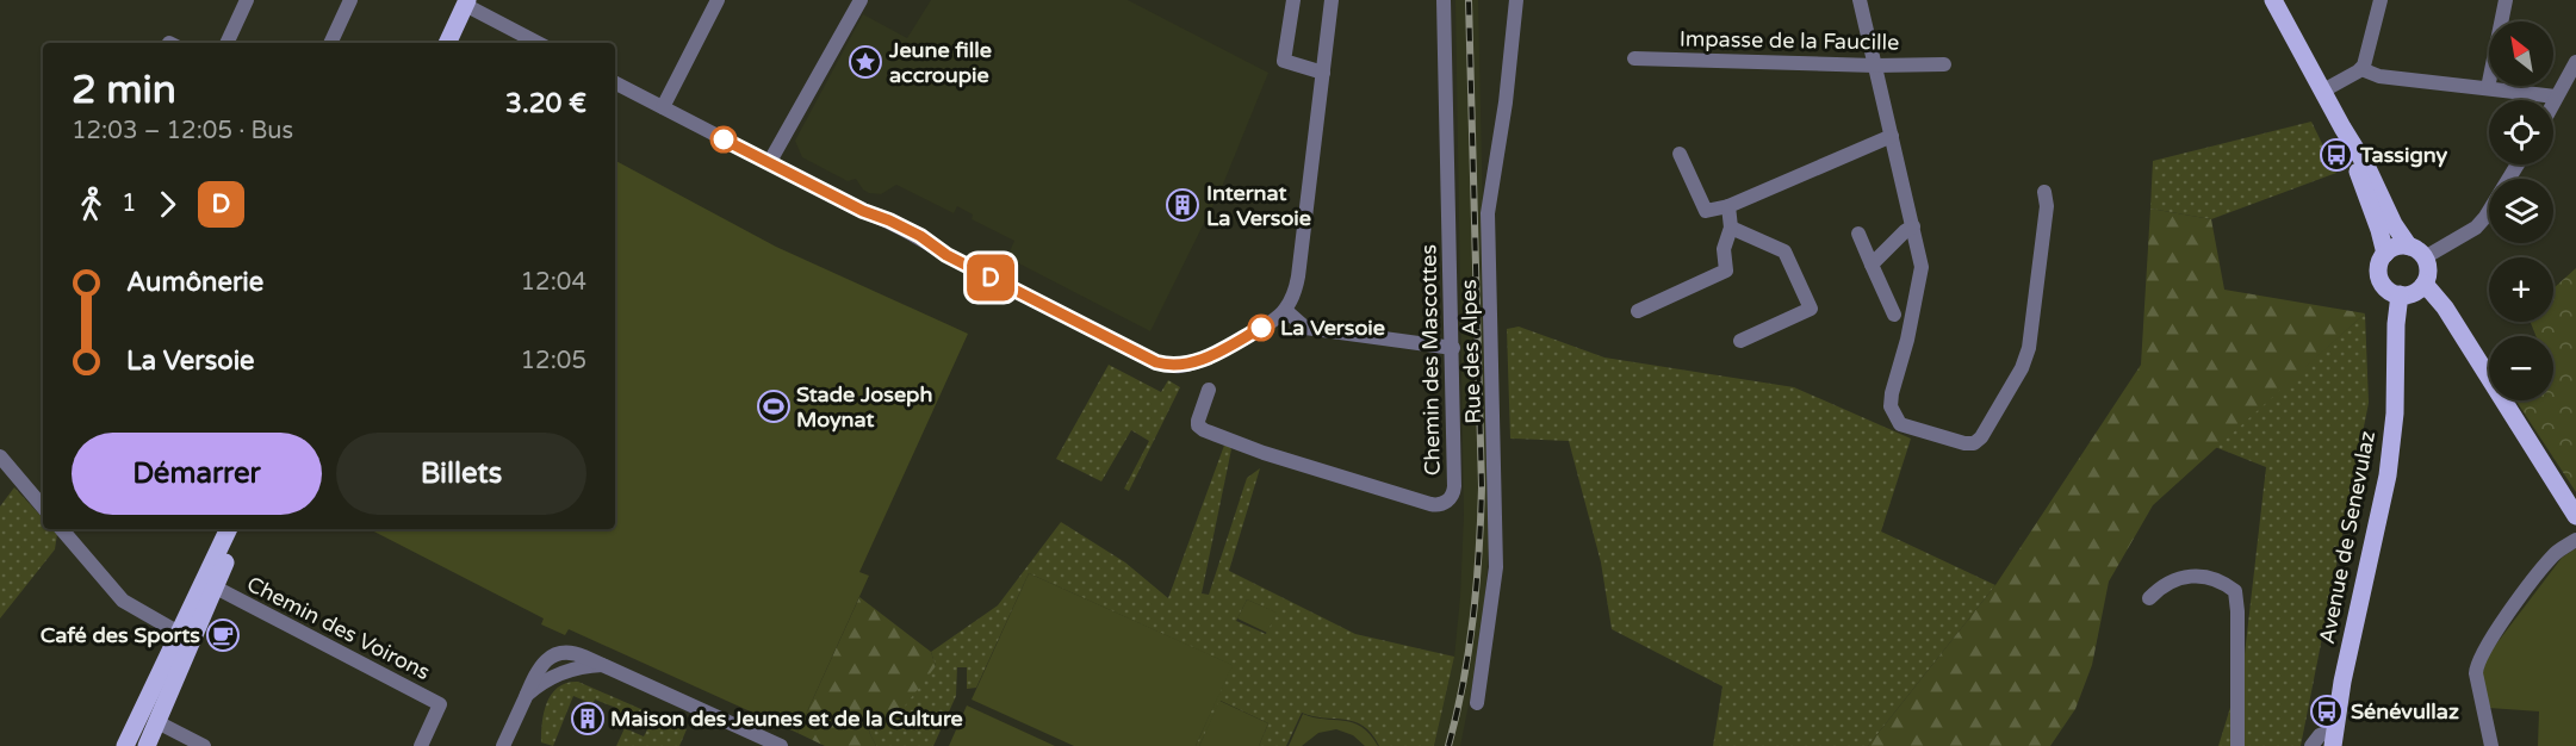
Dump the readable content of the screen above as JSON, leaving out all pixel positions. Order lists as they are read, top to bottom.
{
  "streets": {
    "main road": ["Avenue de Senevulaz"],
    "street": [
      "Impasse de la Faucille",
      "Rue des Alpes",
      "Chemin des Mascottes",
      "Chemin des Voirons"
    ]
  },
  "places": {
    "place": ["Jeune fille accroupie"],
    "bus stop": ["Tassigny", "Sénévullaz"],
    "building": ["Internat La Versoie", "Maison des Jeunes et de la Culture"],
    "other": ["La Versoie"],
    "sports": ["Stade Joseph Moynat"],
    "cafe": ["Café des Sports"]
  },
  "lines": ["bus line D"],
  "north": "top left",
  "page": {
    "on_map": "D",
    "map_buttons": ["+", "−"],
    "heading": ["2 min", "12:03 – 12:05 · Bus", "3.20 €"],
    "legs": ["1", "D"],
    "list": [
      {
        "name": "Aumônerie",
        "value": "12:04"
      },
      {
        "name": "La Versoie",
        "value": "12:05"
      }
    ],
    "buttons": ["Démarrer", "Billets"]
  }
}
